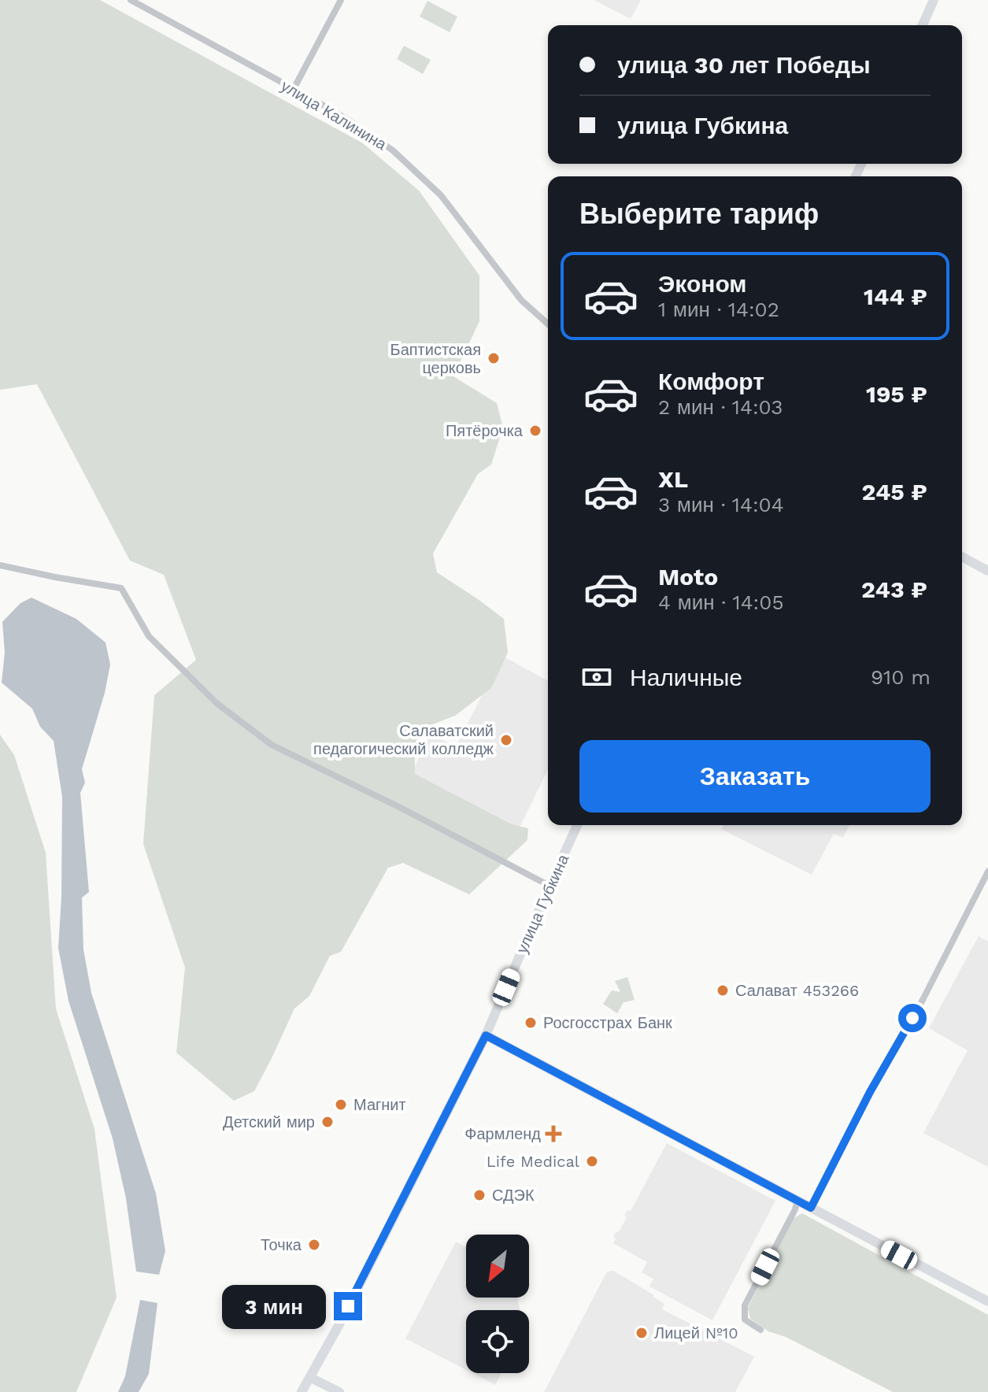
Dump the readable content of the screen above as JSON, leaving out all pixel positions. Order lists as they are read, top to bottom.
{
  "streets": {
    "street": ["улица Калинина", "улица Губкина"]
  },
  "places": {
    "other": [
      "Баптистская церковь",
      "Пятёрочка",
      "Салаватский педагогический колледж",
      "Салават 453266",
      "Росгосстрах Банк",
      "Магнит",
      "Детский мир",
      "Life Medical",
      "СДЭК",
      "Точка",
      "Лицей №10"
    ],
    "health": ["Фармленд"]
  },
  "north": "bottom left",
  "page": {
    "banner": ["улица 30 лет Победы", "улица Губкина"],
    "heading": "Выберите тариф",
    "list": [
      {
        "name": "Эконом",
        "note": "1 мин · 14:02",
        "value": "144 ₽"
      },
      {
        "name": "Комфорт",
        "note": "2 мин · 14:03",
        "value": "195 ₽"
      },
      {
        "name": "XL",
        "note": "3 мин · 14:04",
        "value": "245 ₽"
      },
      {
        "name": "Moto",
        "note": "4 мин · 14:05",
        "value": "243 ₽"
      }
    ],
    "pay": ["Наличные", "910 m"],
    "buttons": "Заказать",
    "bubble": "3 мин"
  }
}
